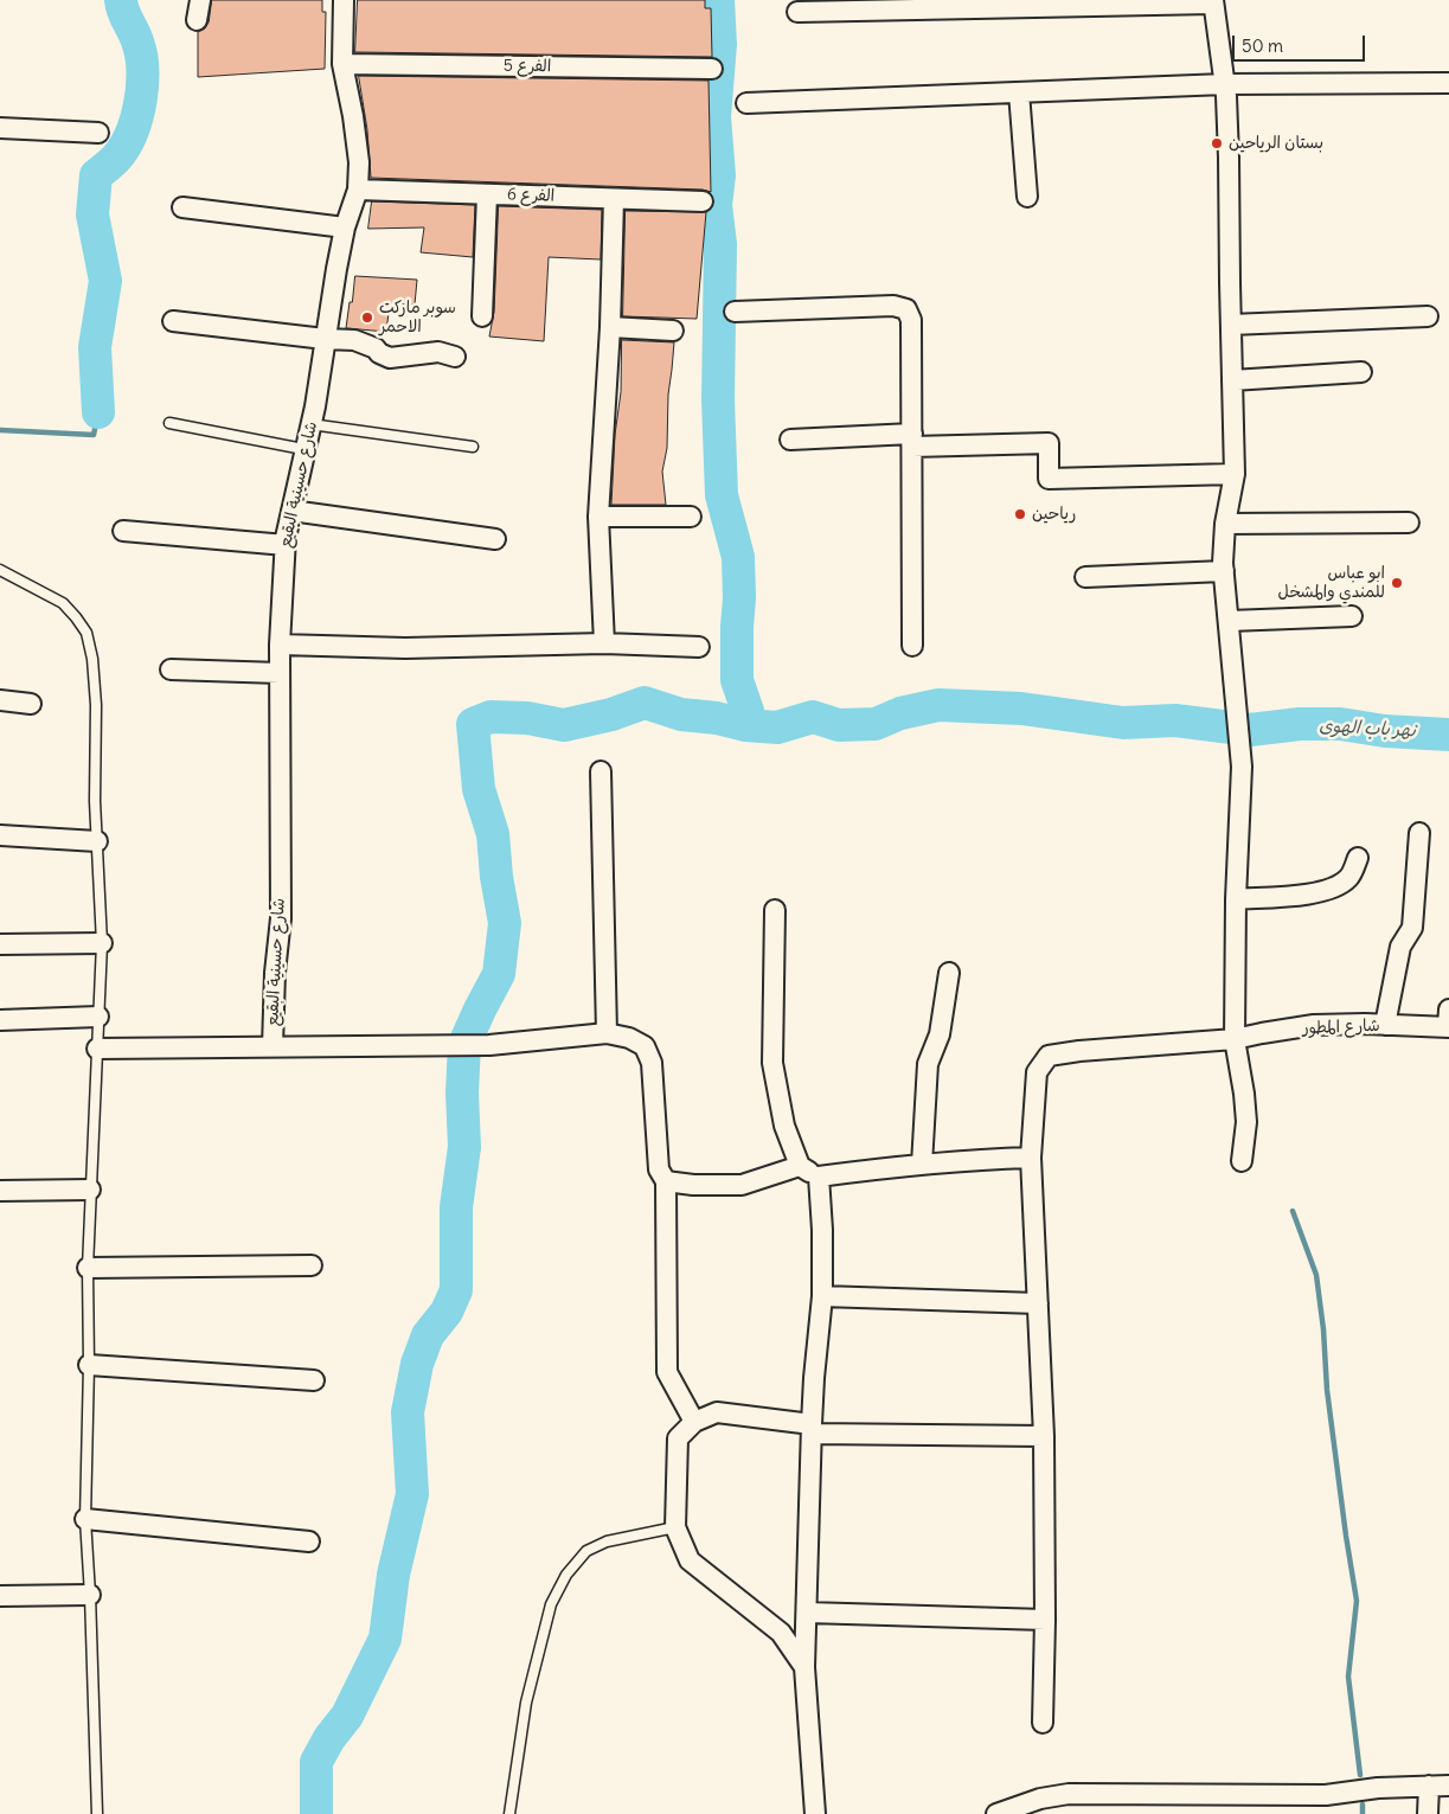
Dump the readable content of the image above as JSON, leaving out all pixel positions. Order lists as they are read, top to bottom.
{
  "streets": {
    "street": [
      "الفرع 5",
      "الفرع 6",
      "شارع حسينية البقيع",
      "شارع المطور"
    ]
  },
  "crossings": [
    ["الفرع 5", "شارع حسينية البقيع"],
    ["الفرع 6", "شارع حسينية البقيع"]
  ],
  "water": ["نهر باب الهوى"],
  "places": [
    "بستان الرياحين",
    "سوبر ماركت الاحمر",
    "رياحين",
    "ابو عباس للمندي والمشخل"
  ],
  "scale_bar": "50 m"
}
